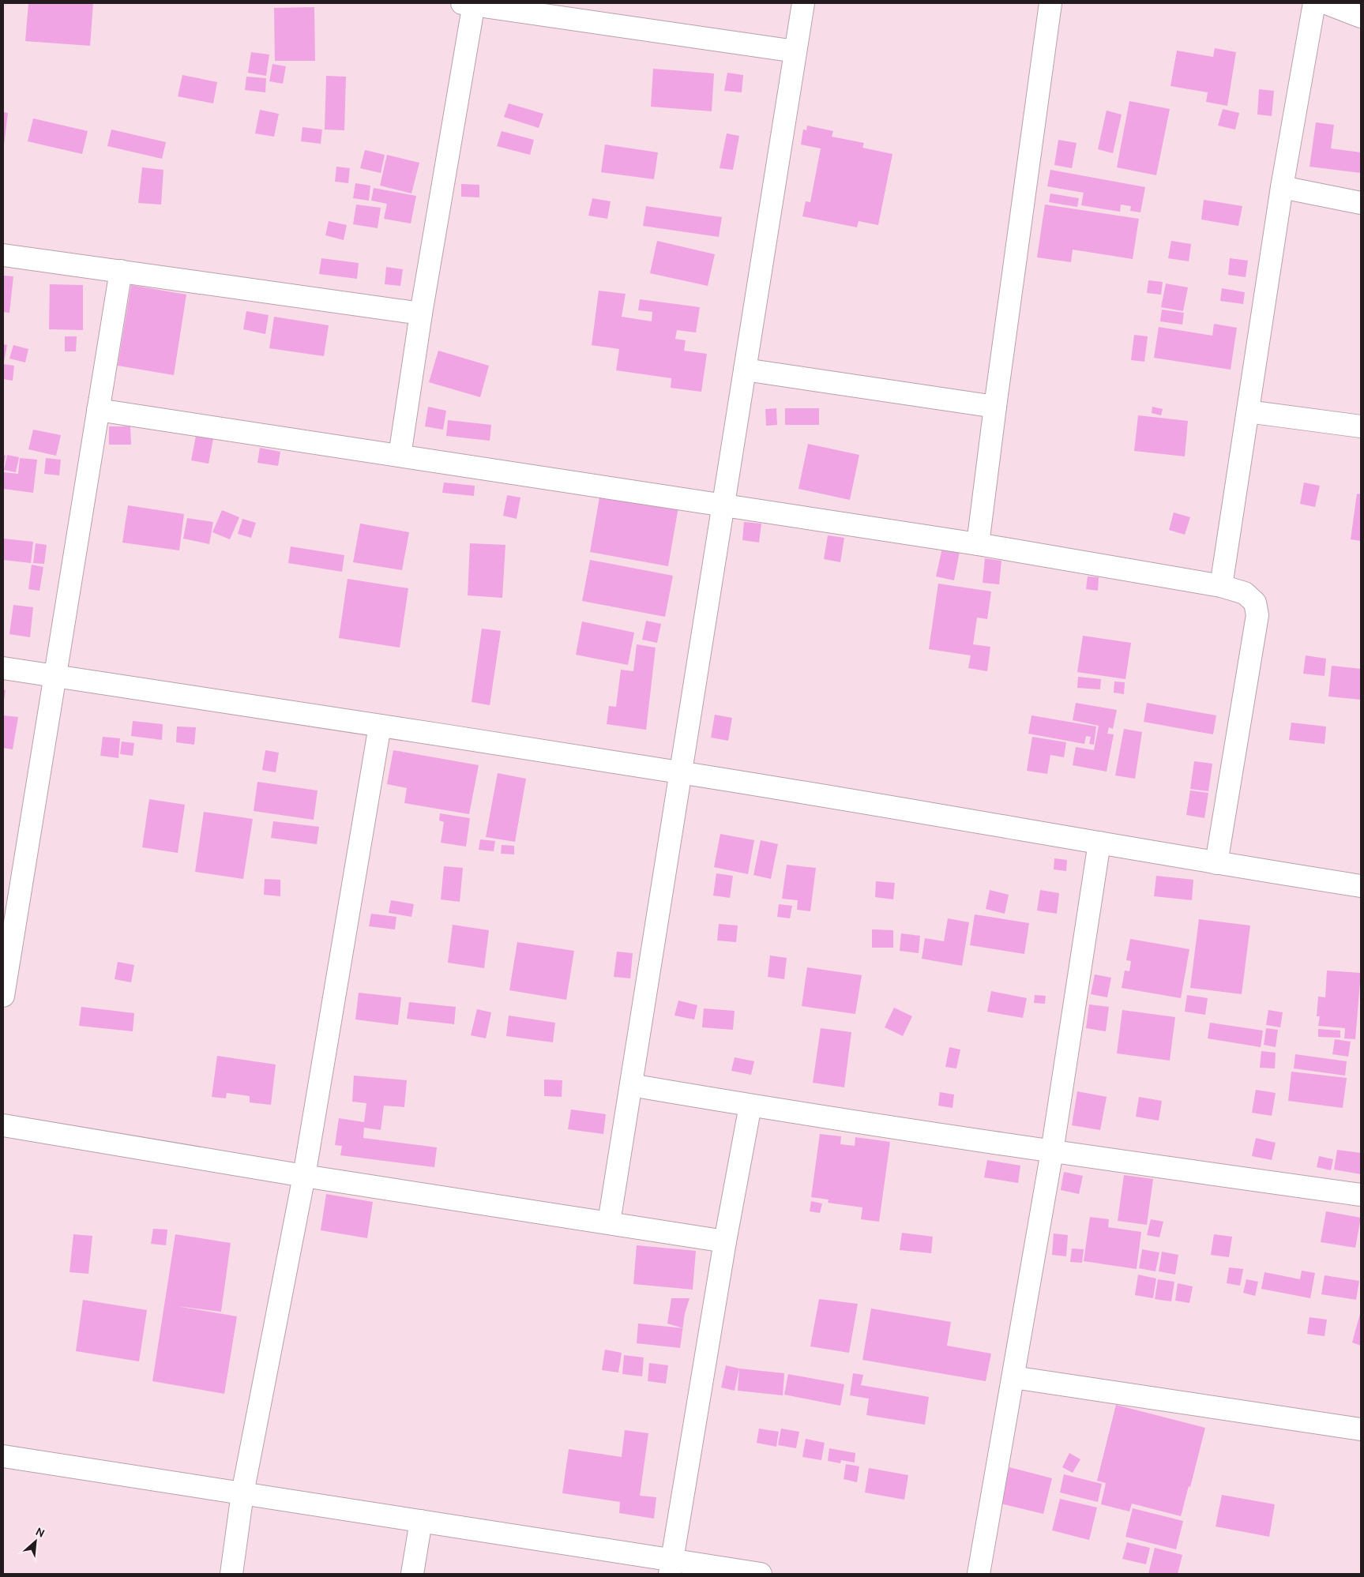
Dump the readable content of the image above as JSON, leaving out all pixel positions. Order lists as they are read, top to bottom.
{
  "north": "top right"
}
